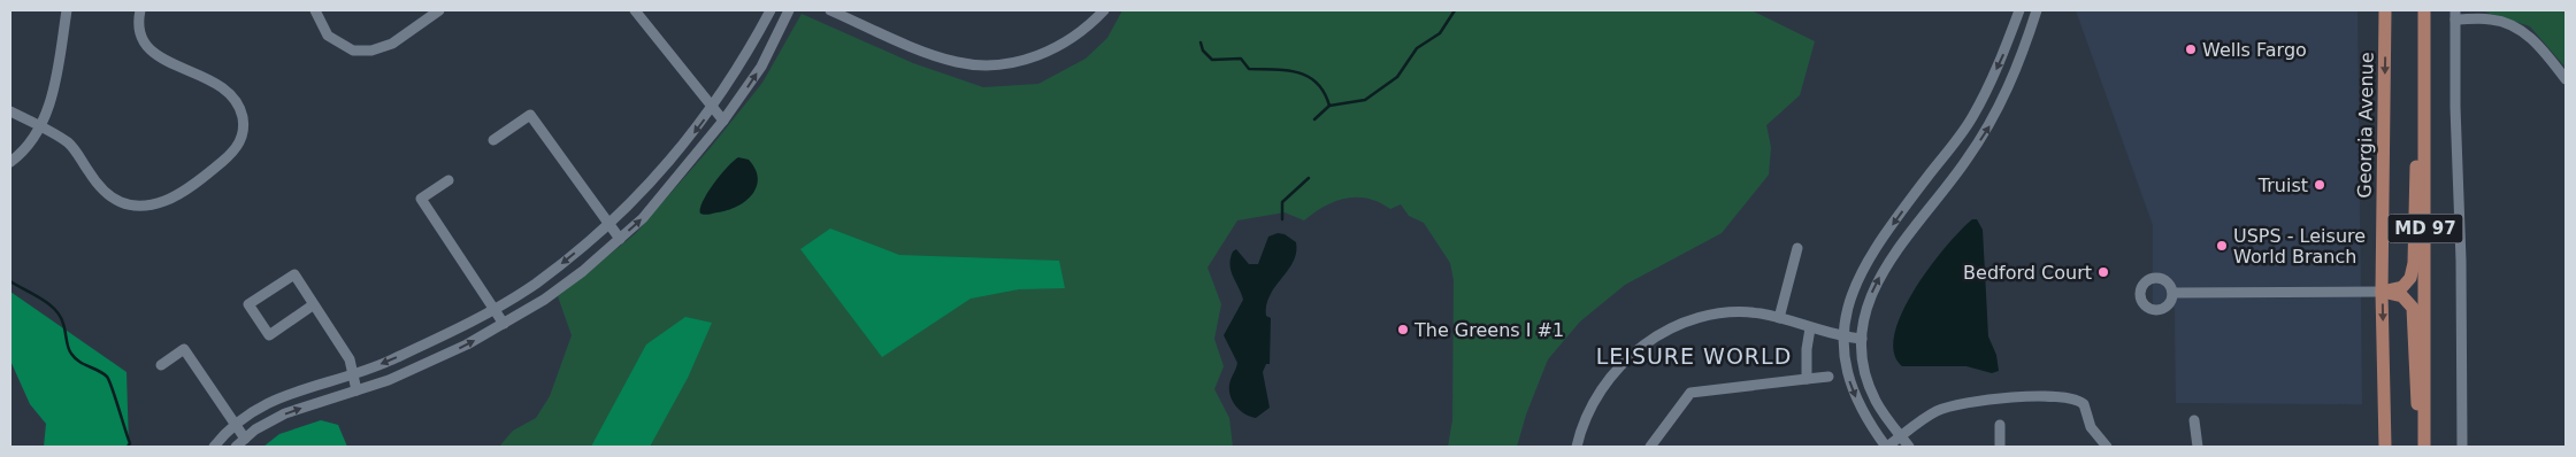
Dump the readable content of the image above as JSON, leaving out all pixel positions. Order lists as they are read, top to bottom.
{
  "streets": {
    "main road": ["Georgia Avenue", "MD 97"]
  },
  "districts": ["LEISURE WORLD"],
  "places": [
    "Wells Fargo",
    "Truist",
    "USPS - Leisure World Branch",
    "Bedford Court",
    "The Greens I #1"
  ]
}
